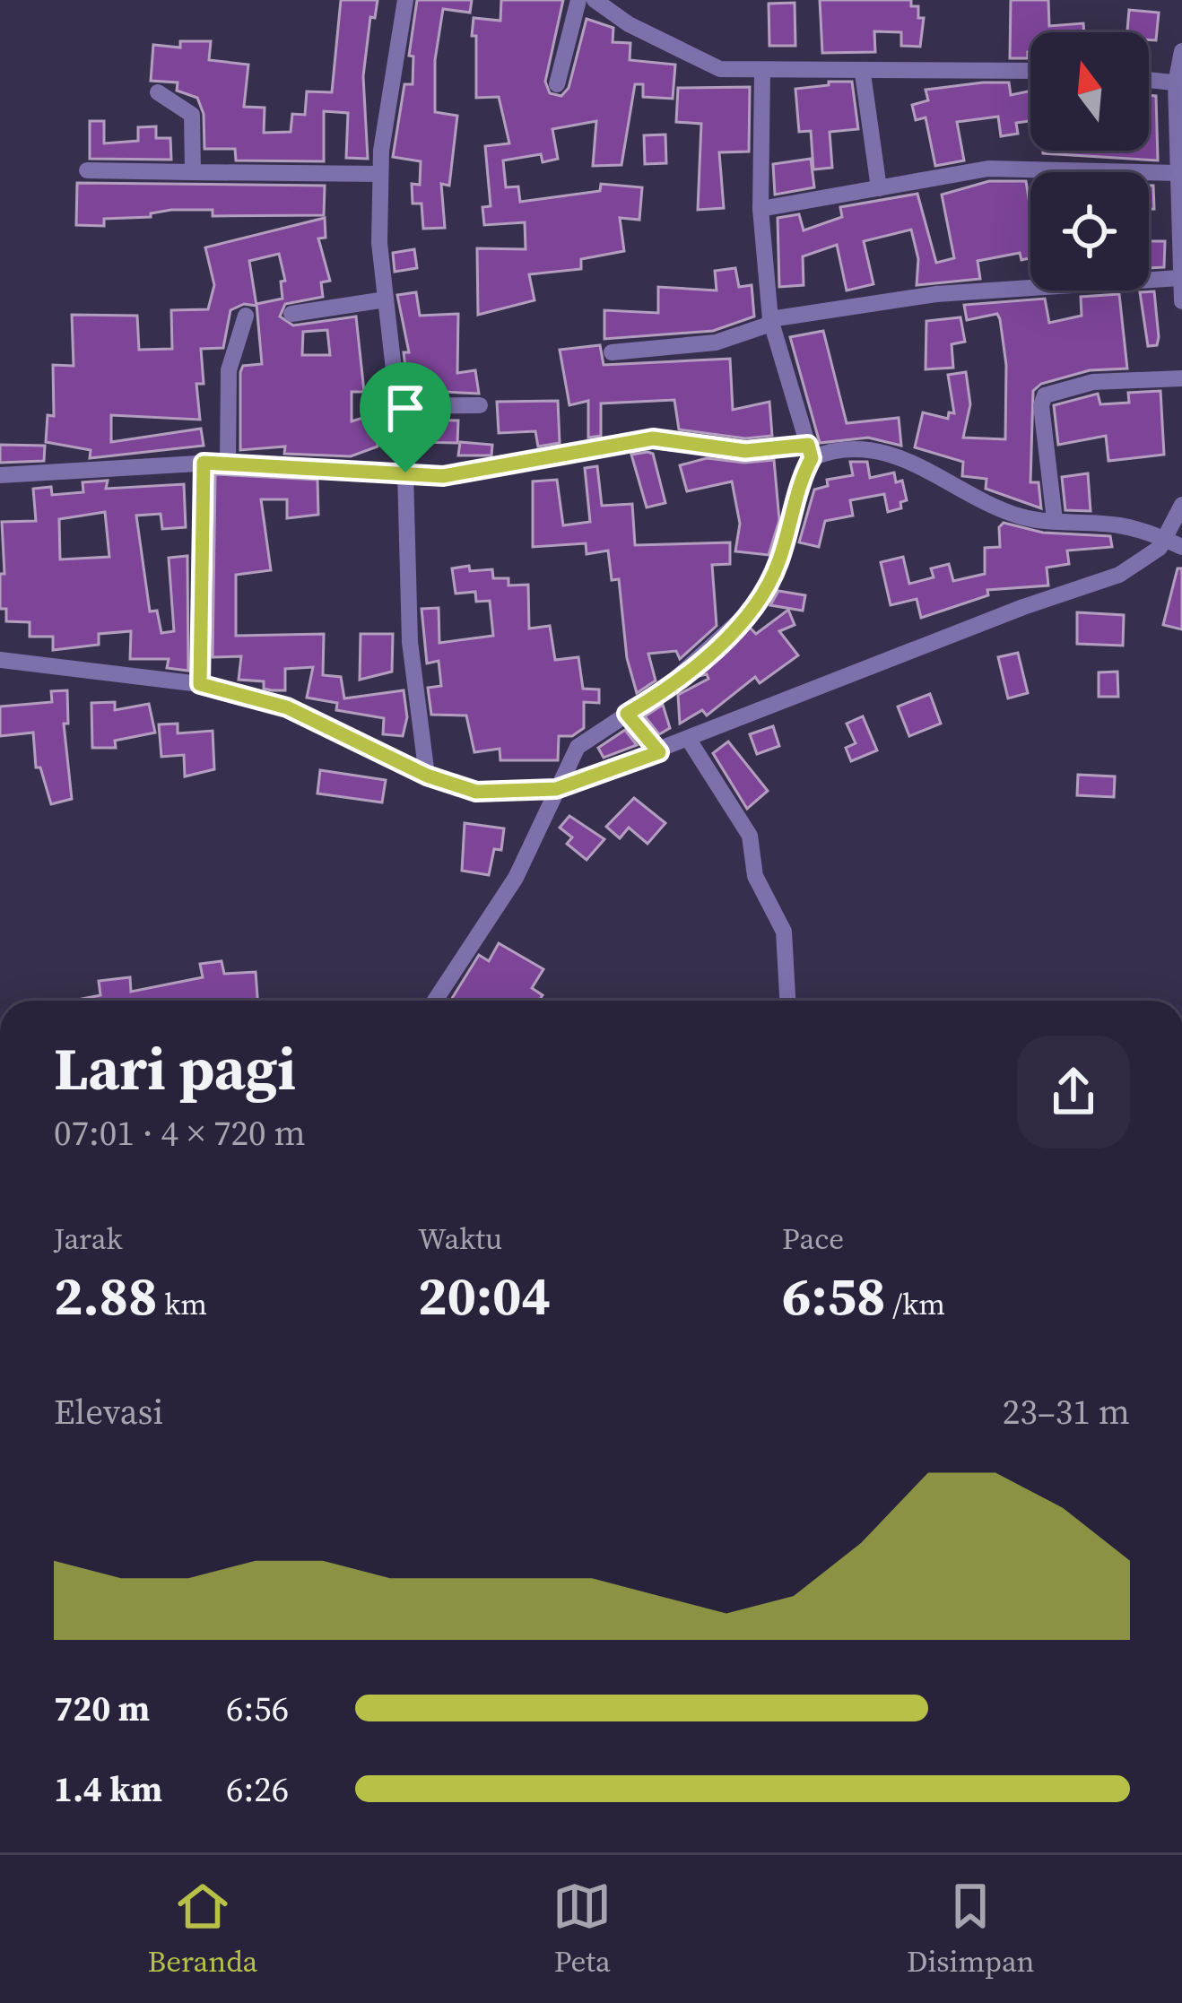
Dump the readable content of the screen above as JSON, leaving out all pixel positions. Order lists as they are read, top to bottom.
{
  "north": "top",
  "page": {
    "heading": ["Lari pagi", "07:01 · 4 × 720 m"],
    "stats": [
      ["Jarak", "2.88 km"],
      ["Waktu", "20:04"],
      ["Pace", "6:58 /km"]
    ],
    "chart": ["Elevasi", "23–31 m"],
    "list": [
      {
        "name": "720 m",
        "note": "6:56"
      },
      {
        "name": "1.4 km",
        "note": "6:26"
      }
    ],
    "tabs": ["Beranda", "Peta", "Disimpan"]
  }
}
